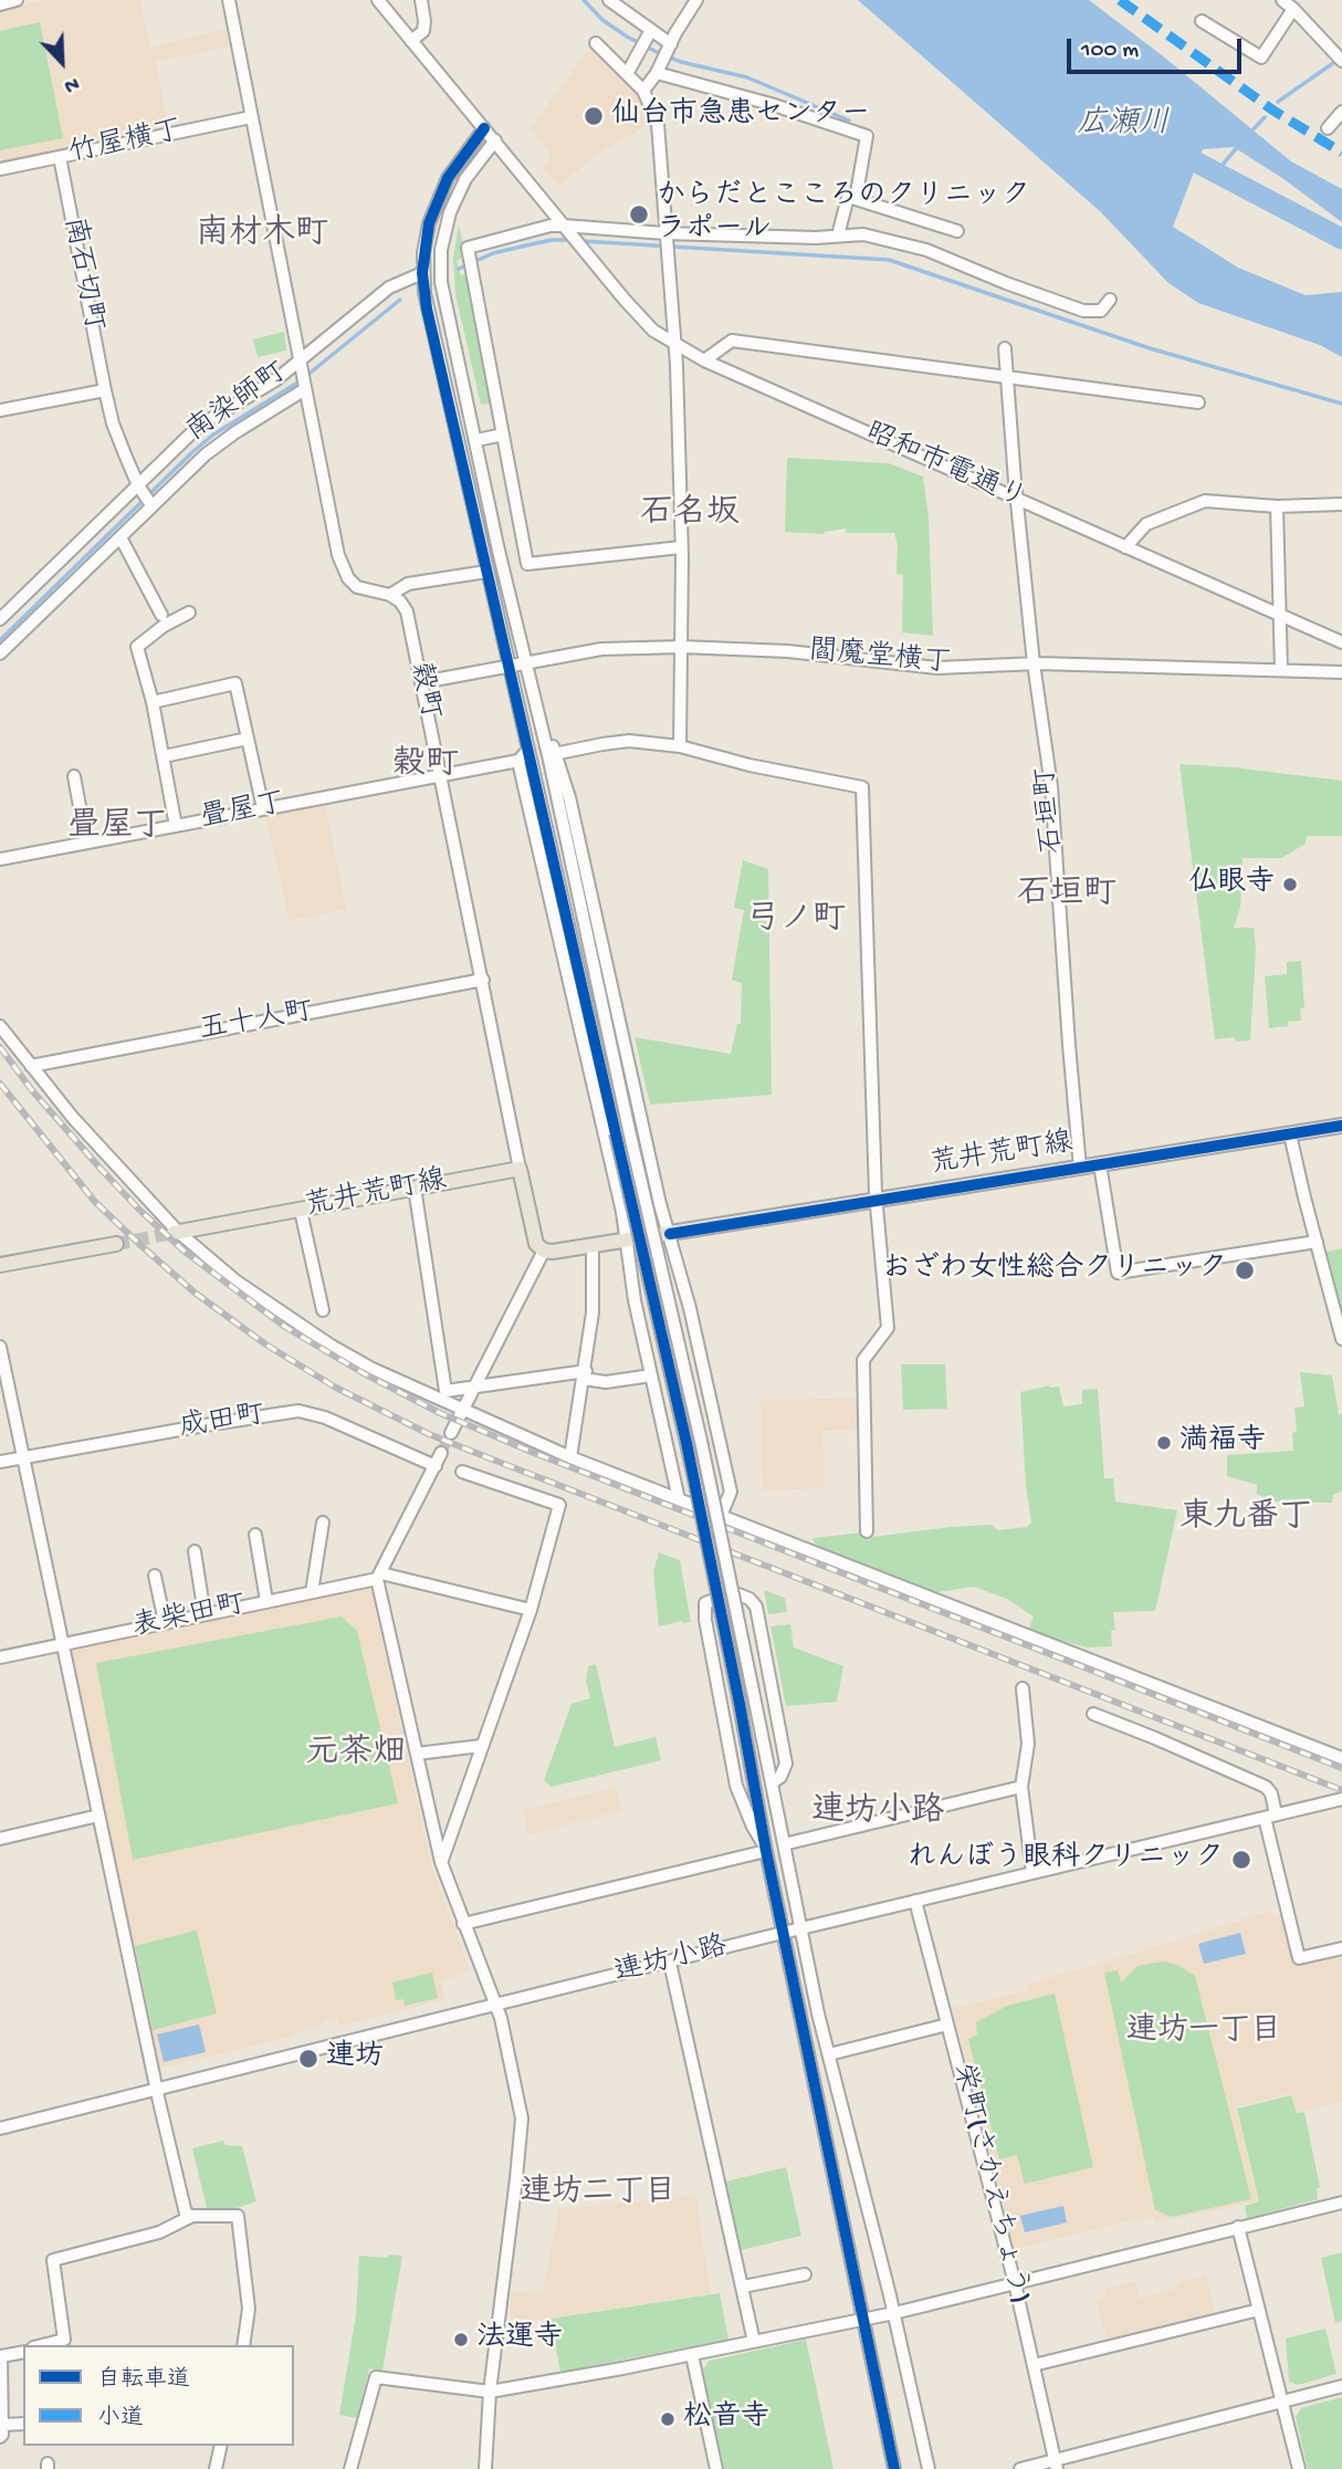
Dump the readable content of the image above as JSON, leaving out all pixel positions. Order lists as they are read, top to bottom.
{
  "streets": {
    "main road": ["荒井荒町線"],
    "street": [
      "竹屋横丁",
      "南石切町",
      "南染師町",
      "昭和市電通り",
      "閻魔堂横丁",
      "穀町",
      "石垣町",
      "畳屋丁",
      "五十人町",
      "成田町",
      "表柴田町",
      "連坊小路",
      "栄町(さかえちょう)"
    ]
  },
  "crossings": [
    ["竹屋横丁", "南石切町"],
    ["南石切町", "南染師町"],
    ["昭和市電通り", "石垣町"],
    ["閻魔堂横丁", "穀町"],
    ["閻魔堂横丁", "石垣町"],
    ["穀町", "畳屋丁"],
    ["穀町", "五十人町"],
    ["穀町", "荒井荒町線"],
    ["石垣町", "荒井荒町線"],
    ["連坊小路", "栄町(さかえちょう)"]
  ],
  "districts": [
    "南材木町",
    "石名坂",
    "穀町",
    "畳屋丁",
    "石垣町",
    "弓ノ町",
    "東九番丁",
    "元茶畑",
    "連坊小路",
    "連坊一丁目",
    "連坊二丁目"
  ],
  "water": ["広瀬川"],
  "places": [
    "仙台市急患センター",
    "からだとこころのクリニック ラポール",
    "仏眼寺",
    "おざわ女性総合クリニック",
    "満福寺",
    "れんぼう眼科クリニック",
    "連坊",
    "法運寺",
    "松音寺"
  ],
  "legend": ["自転車道", "小道"],
  "scale_bar": "100 m",
  "north": "bottom right"
}
